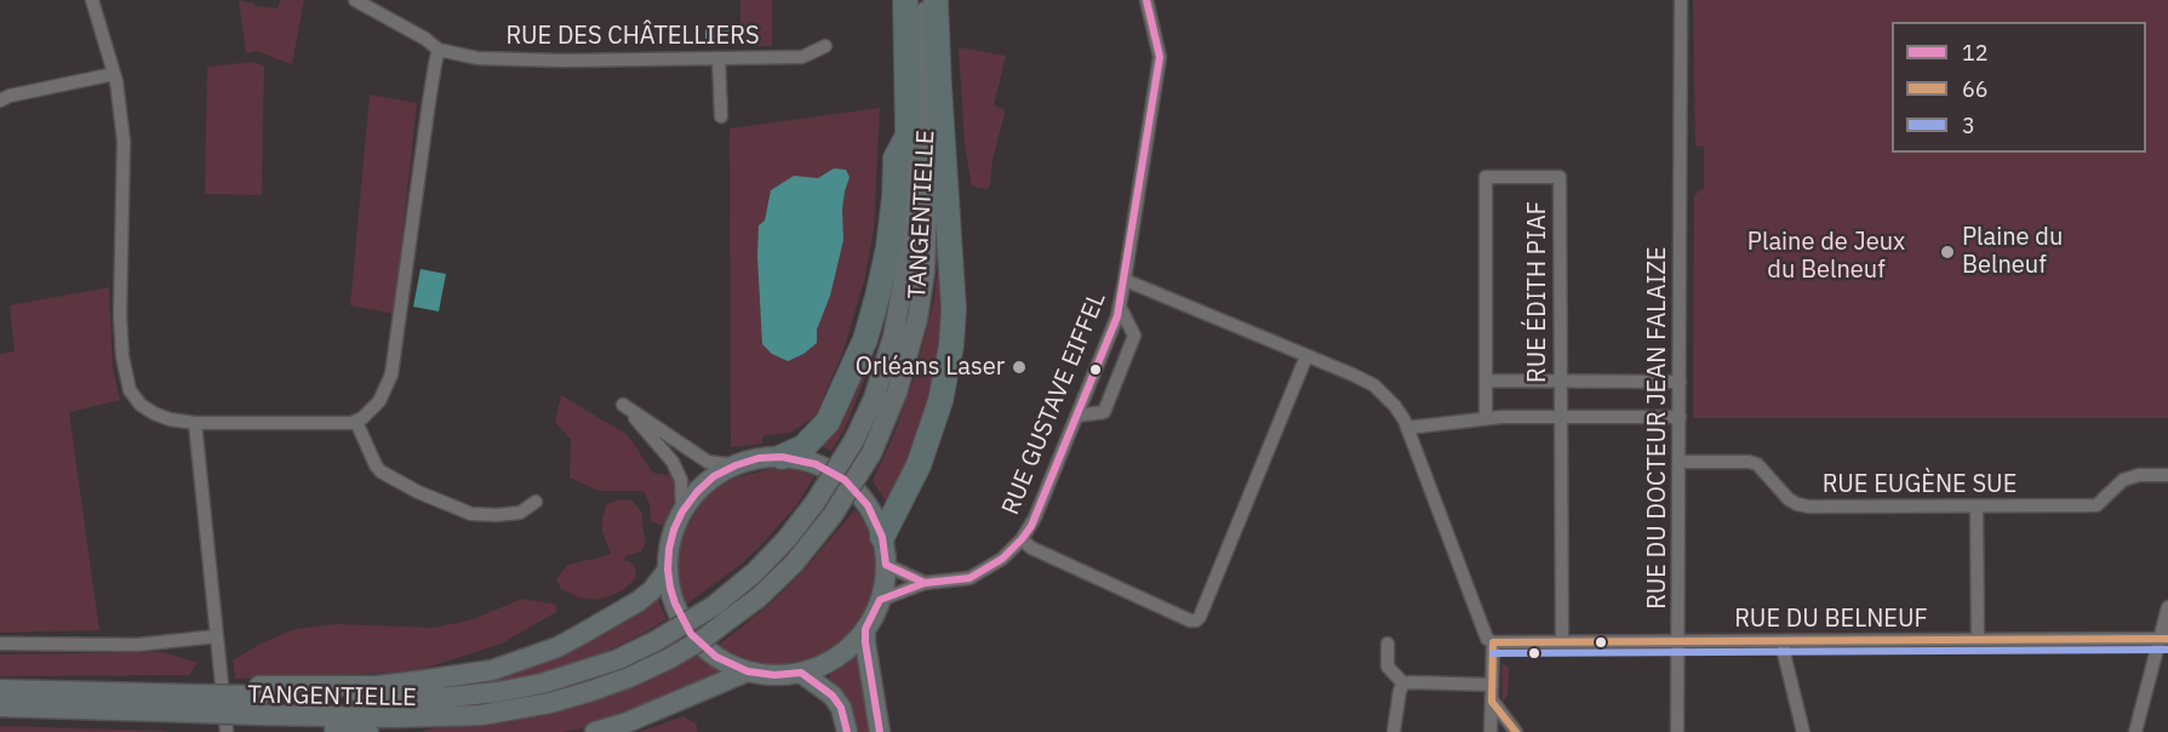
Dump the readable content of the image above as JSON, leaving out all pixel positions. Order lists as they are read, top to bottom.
{
  "streets": {
    "highway": ["TANGENTIELLE"],
    "street": [
      "RUE DES CHÂTELLIERS",
      "RUE ÉDITH PIAF",
      "RUE GUSTAVE EIFFEL",
      "RUE DU DOCTEUR JEAN FALAIZE",
      "RUE EUGÈNE SUE",
      "RUE DU BELNEUF"
    ]
  },
  "crossings": [
    ["RUE ÉDITH PIAF", "RUE DU BELNEUF"],
    ["RUE DU DOCTEUR JEAN FALAIZE", "RUE EUGÈNE SUE"],
    ["RUE DU DOCTEUR JEAN FALAIZE", "RUE DU BELNEUF"]
  ],
  "parks": ["Plaine de Jeux du Belneuf"],
  "places": ["Plaine du Belneuf", "Orléans Laser"],
  "lines": ["transit line 12", "transit line 66", "transit line 3"],
  "legend": ["12", "66", "3"]
}
